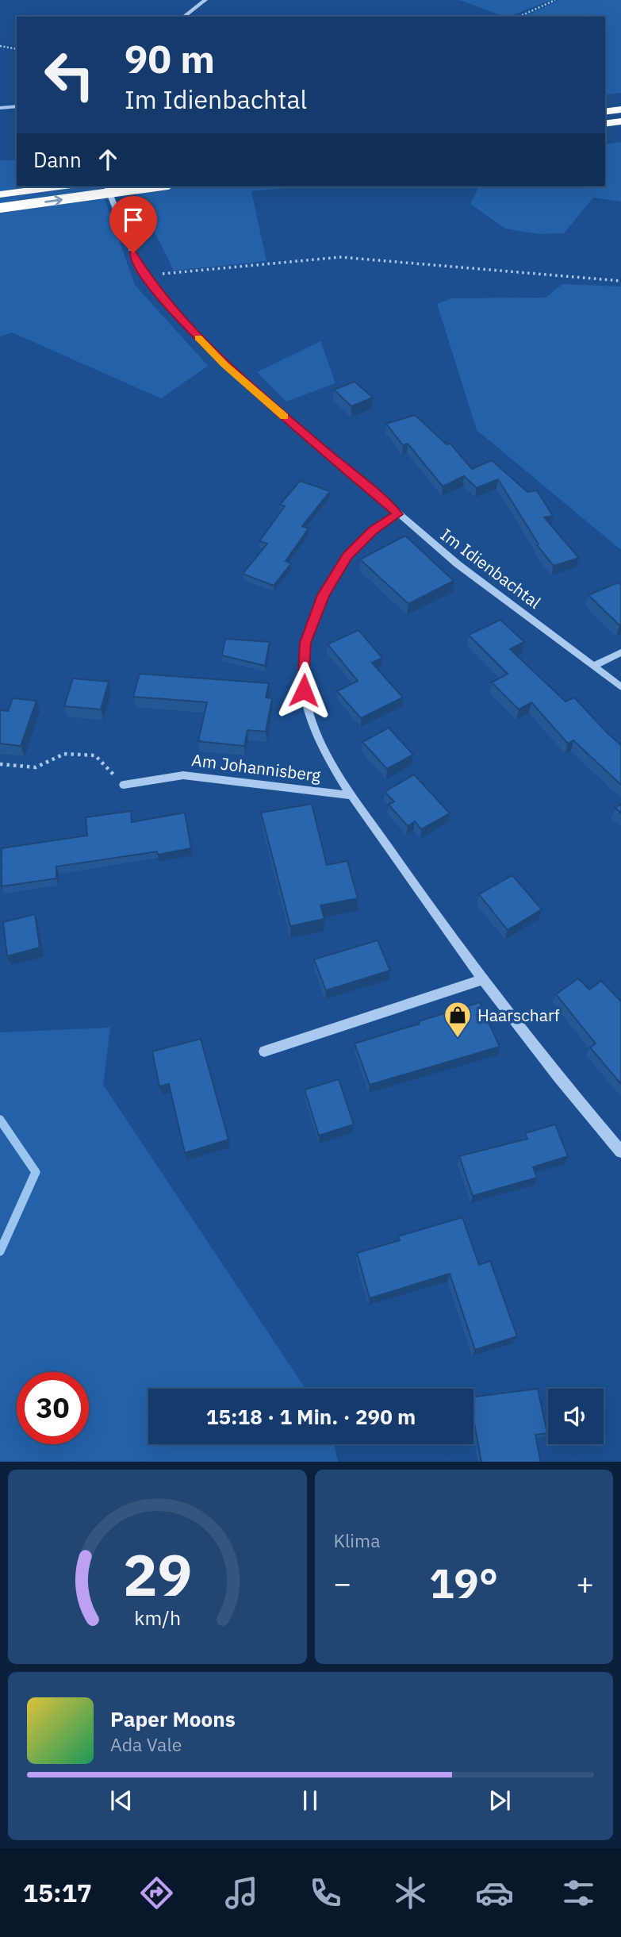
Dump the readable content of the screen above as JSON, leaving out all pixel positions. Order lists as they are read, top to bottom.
{
  "streets": {
    "street": ["Im Idienbachtal", "Am Johannisberg"]
  },
  "crossings": [
    ["Im Idienbachtal", "Am Johannisberg"]
  ],
  "places": {
    "shop": ["Haarscharf"]
  },
  "page": {
    "turn": ["90 m", "Im Idienbachtal"],
    "then": "Dann",
    "limit": "30",
    "trip": "15:18 · 1 Min. · 290 m",
    "tile": "Klima",
    "heat": ["−", "19°", "+"],
    "song": ["Paper Moons", "Ada Vale"],
    "tabs": "15:17",
    "gauge": ["29", "km/h"]
  }
}
